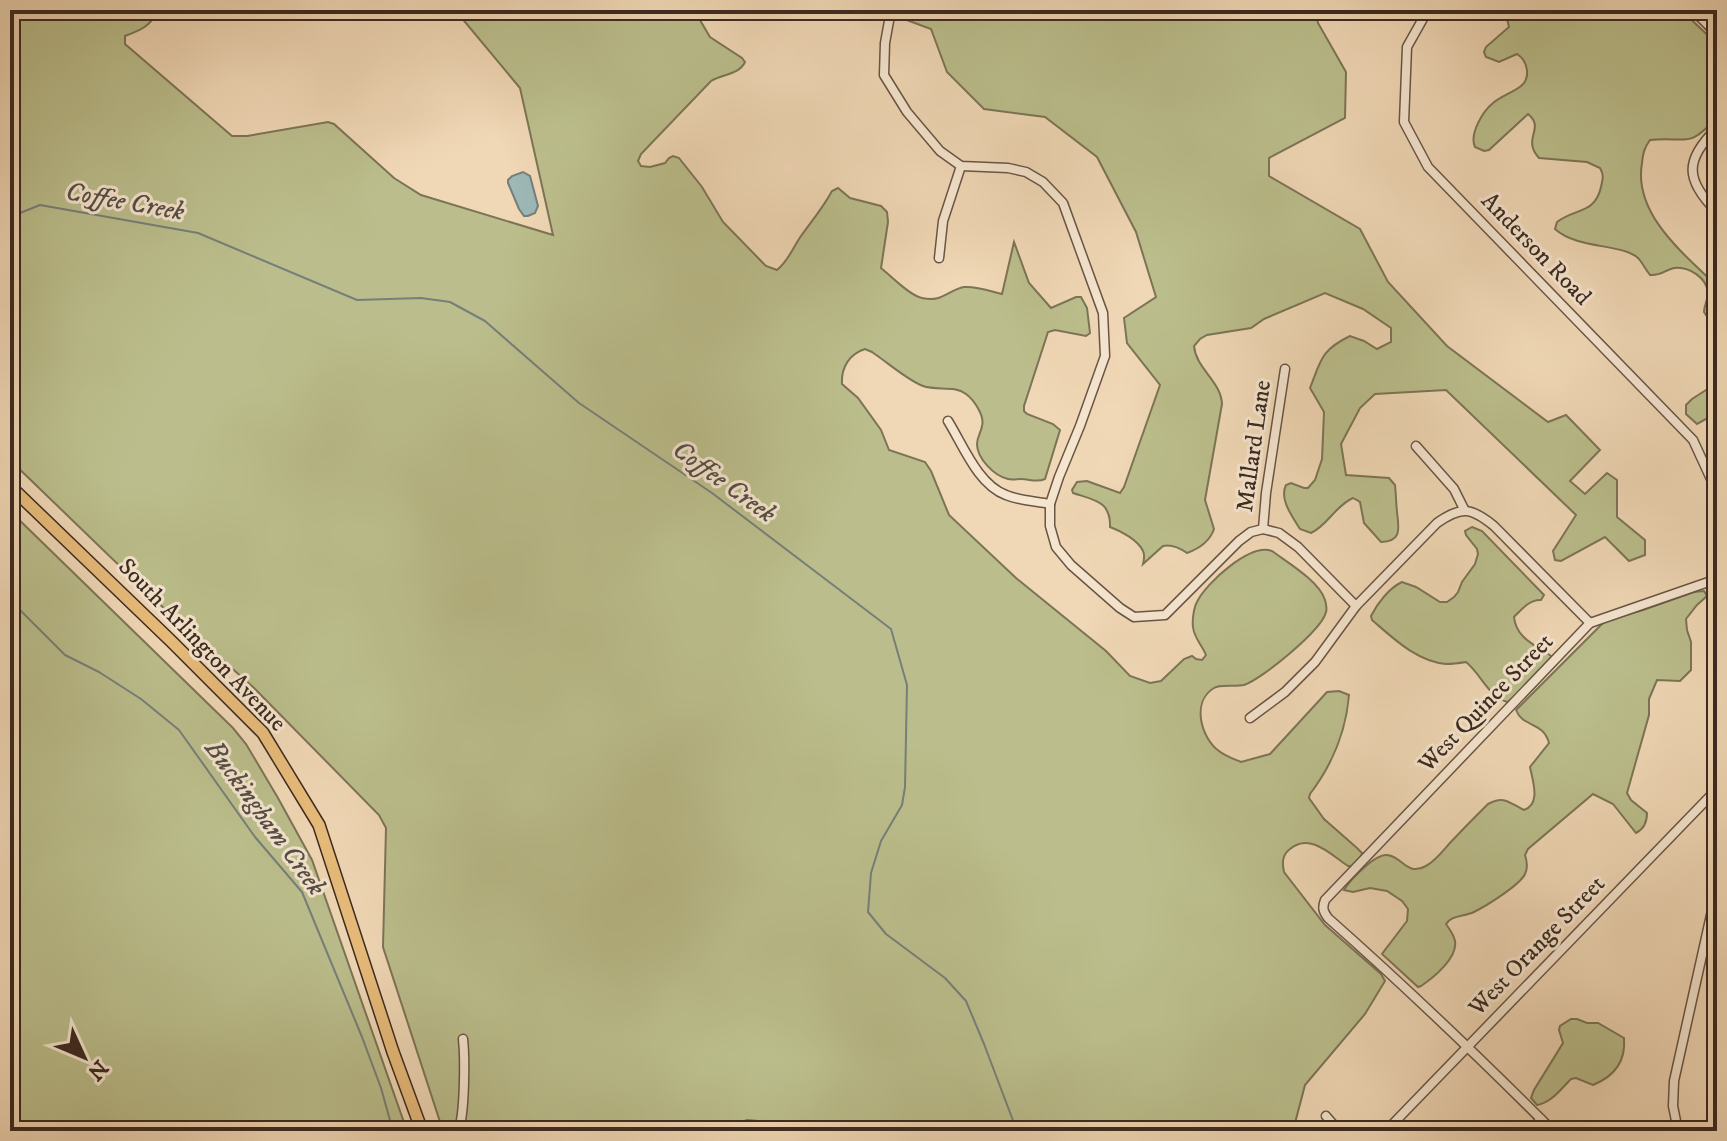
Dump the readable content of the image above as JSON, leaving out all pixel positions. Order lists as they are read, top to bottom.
{
  "streets": {
    "main road": ["South Arlington Avenue"],
    "street": [
      "Anderson Road",
      "Mallard Lane",
      "West Quince Street",
      "West Orange Street"
    ]
  },
  "crossings": [
    ["West Quince Street", "West Orange Street"]
  ],
  "water": ["Coffee Creek", "Buckingham Creek"],
  "north": "bottom right"
}
